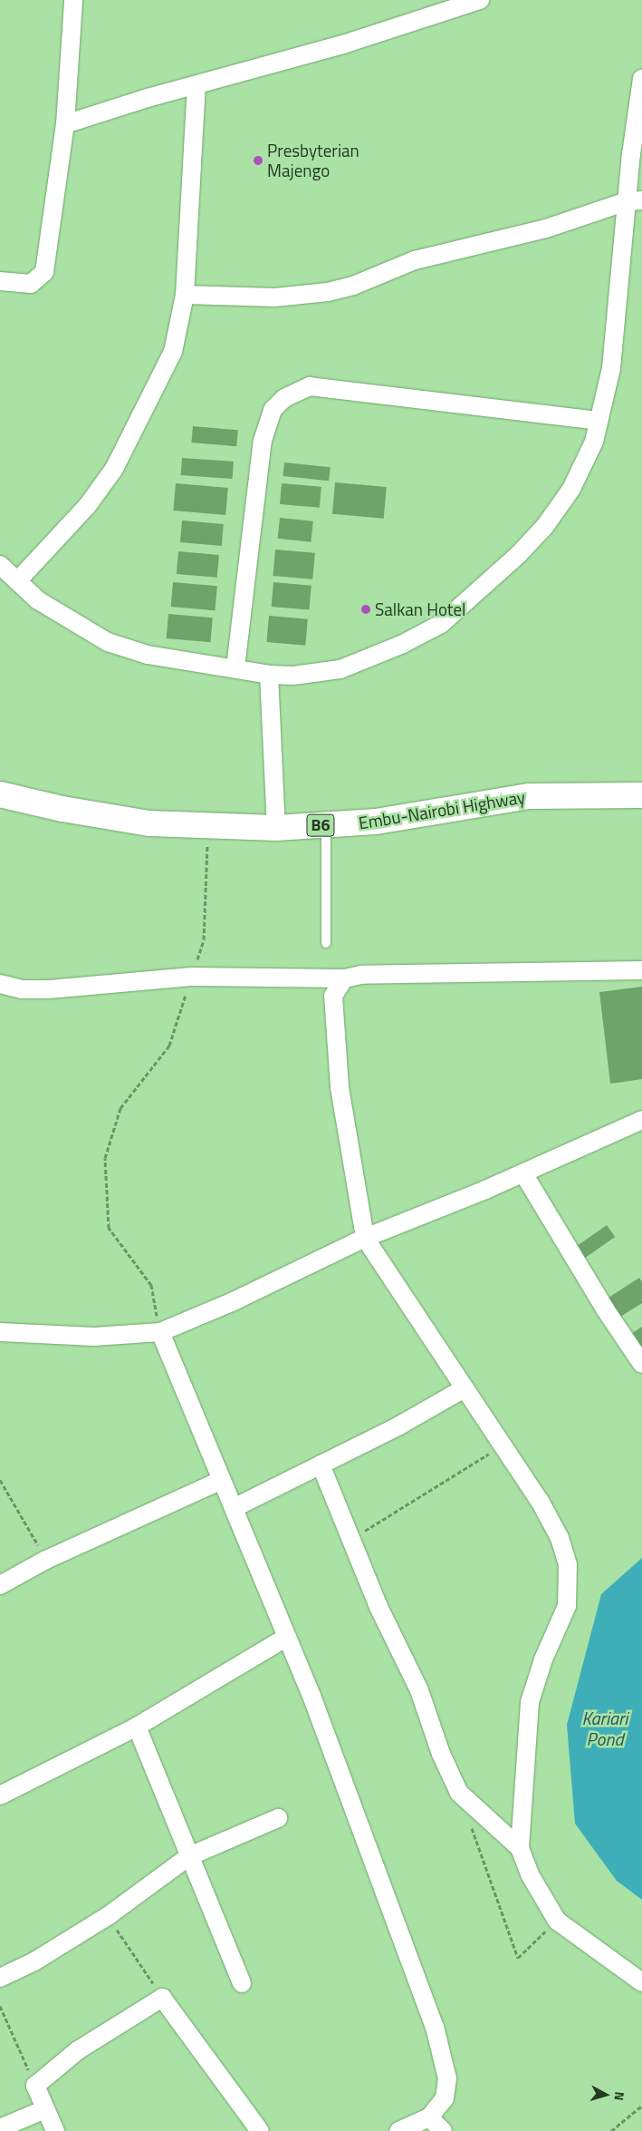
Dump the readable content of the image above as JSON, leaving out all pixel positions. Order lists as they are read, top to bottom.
{
  "streets": {
    "main road": ["Embu-Nairobi Highway", "B6"]
  },
  "water": ["Kariari Pond"],
  "places": ["Presbyterian Majengo", "Salkan Hotel"],
  "north": "right"
}
